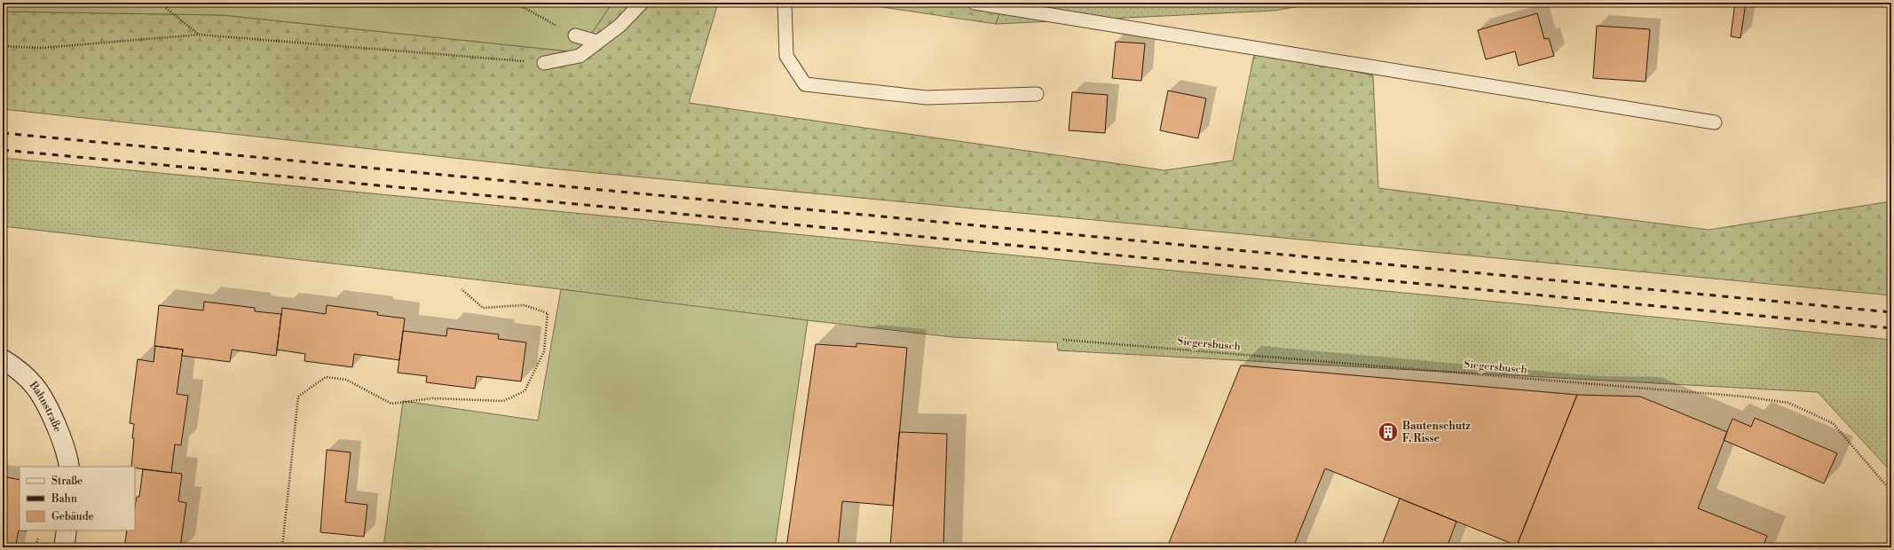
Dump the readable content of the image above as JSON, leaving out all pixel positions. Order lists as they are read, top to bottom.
{
  "streets": {
    "main road": ["Bahnstraße"],
    "path": ["Siegersbusch"]
  },
  "places": {
    "building": ["Bautenschutz F. Risse"]
  },
  "legend": ["Straße", "Bahn", "Gebäude"]
}
